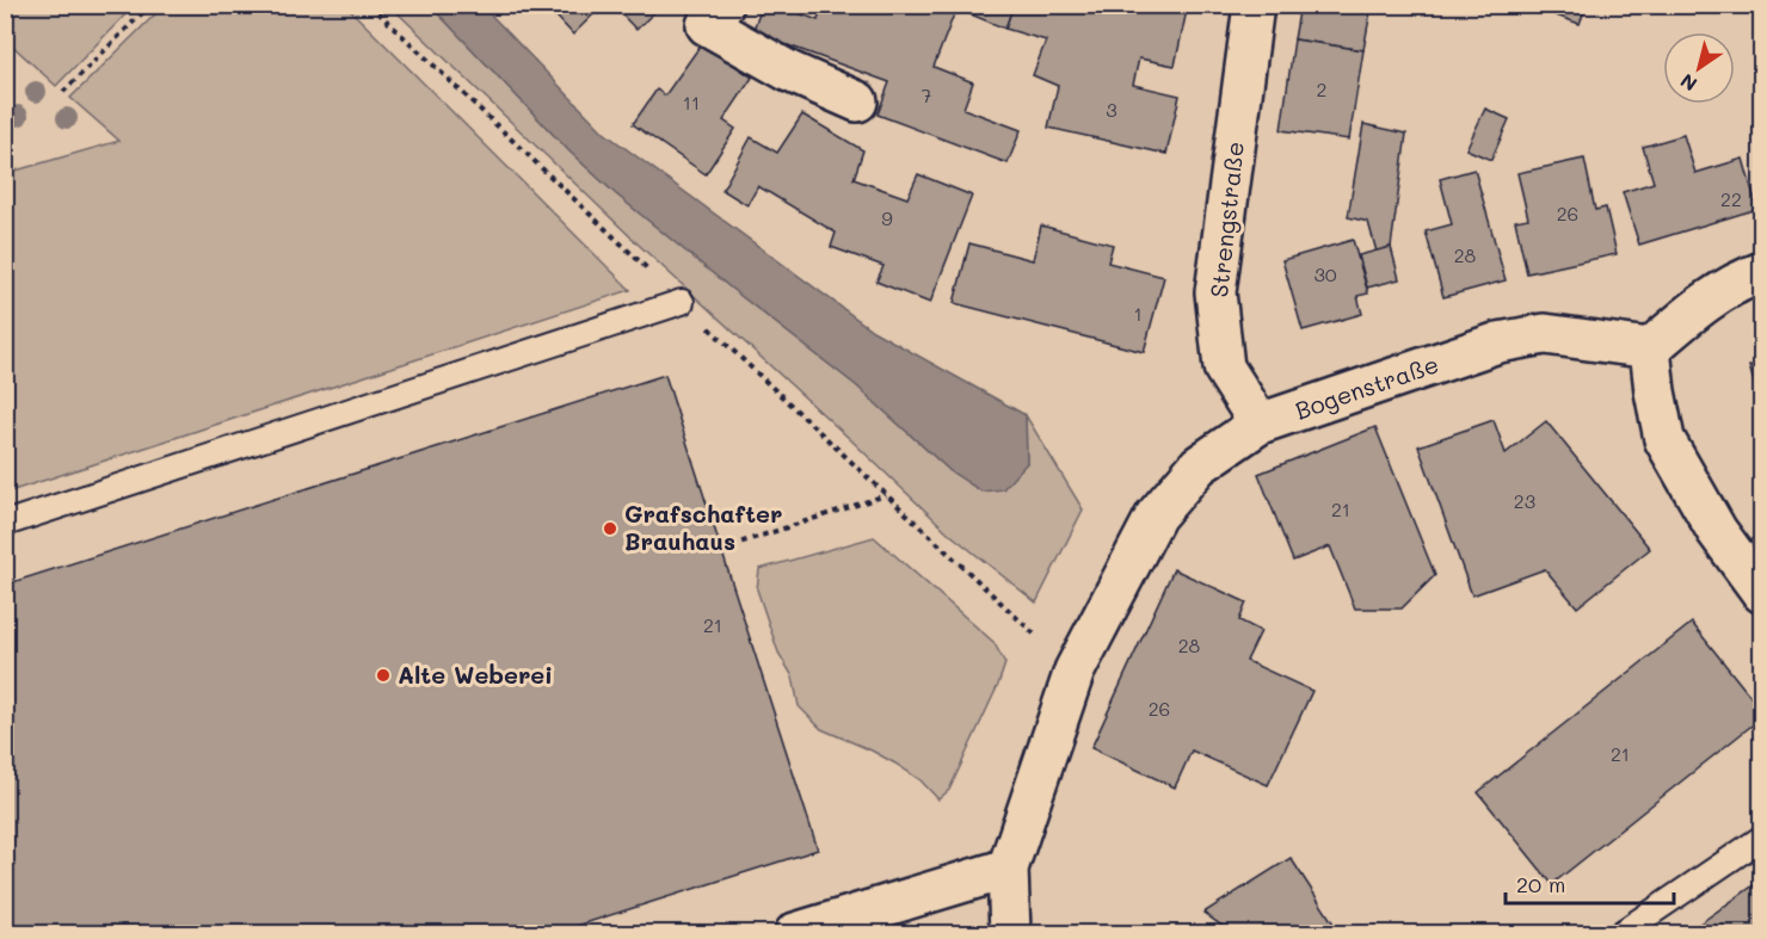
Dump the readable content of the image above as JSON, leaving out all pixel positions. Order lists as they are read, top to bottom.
{
  "streets": {
    "street": ["Strengstraße", "Bogenstraße"]
  },
  "crossings": [
    ["Strengstraße", "Bogenstraße"]
  ],
  "places": ["Grafschafter Brauhaus", "Alte Weberei"],
  "house_numbers": [
    "2",
    "7",
    "11",
    "3",
    "22",
    "26",
    "9",
    "28",
    "30",
    "1",
    "23",
    "21",
    "21",
    "28",
    "26",
    "21"
  ],
  "scale_bar": "20 m",
  "north": "bottom left"
}
